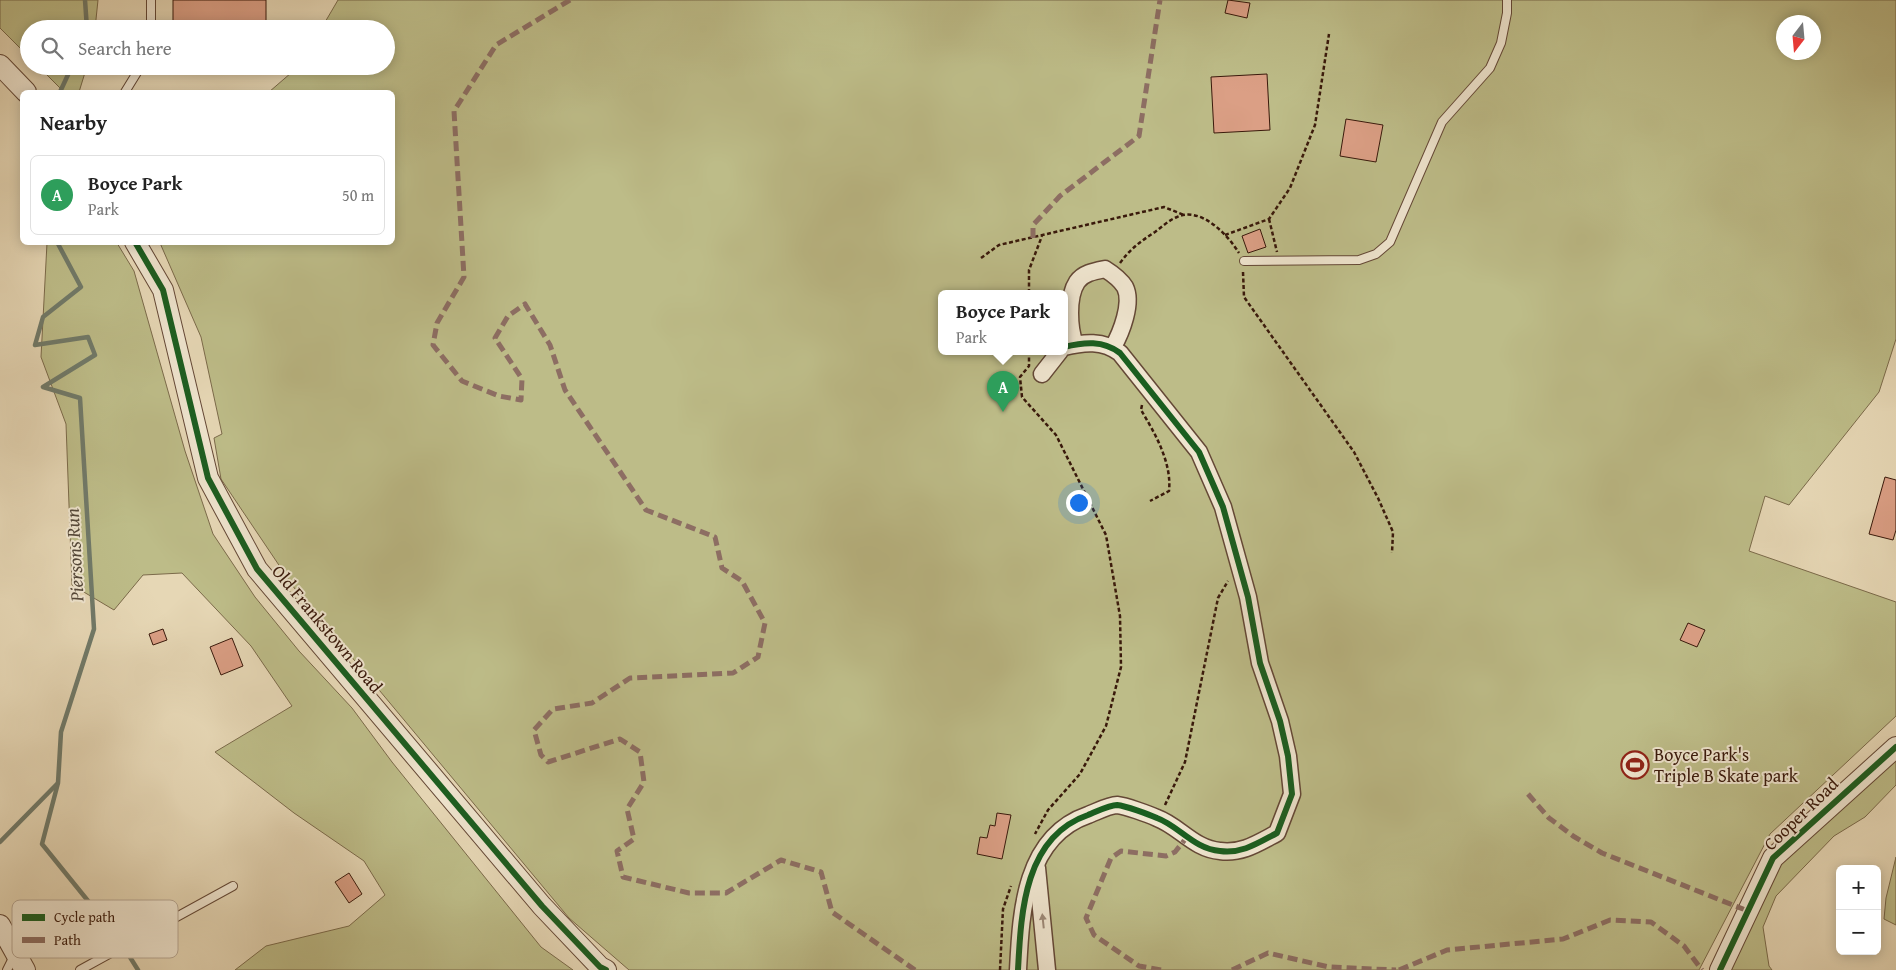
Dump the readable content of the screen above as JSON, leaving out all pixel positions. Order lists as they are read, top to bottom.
{
  "streets": {
    "street": ["Old Frankstown Road", "Cooper Road"]
  },
  "water": ["Piersons Run"],
  "places": {
    "sports": ["Boyce Park's Triple B Skate park"]
  },
  "legend": ["Cycle path", "Path"],
  "north": "bottom",
  "page": {
    "search": "Search here",
    "heading": "Nearby",
    "list": [
      {
        "mark": "A",
        "name": "Boyce Park",
        "note": "Park",
        "value": "50 m"
      }
    ],
    "popup": ["Boyce Park", "Park"],
    "pins": "A",
    "map_buttons": ["+", "−"]
  }
}
